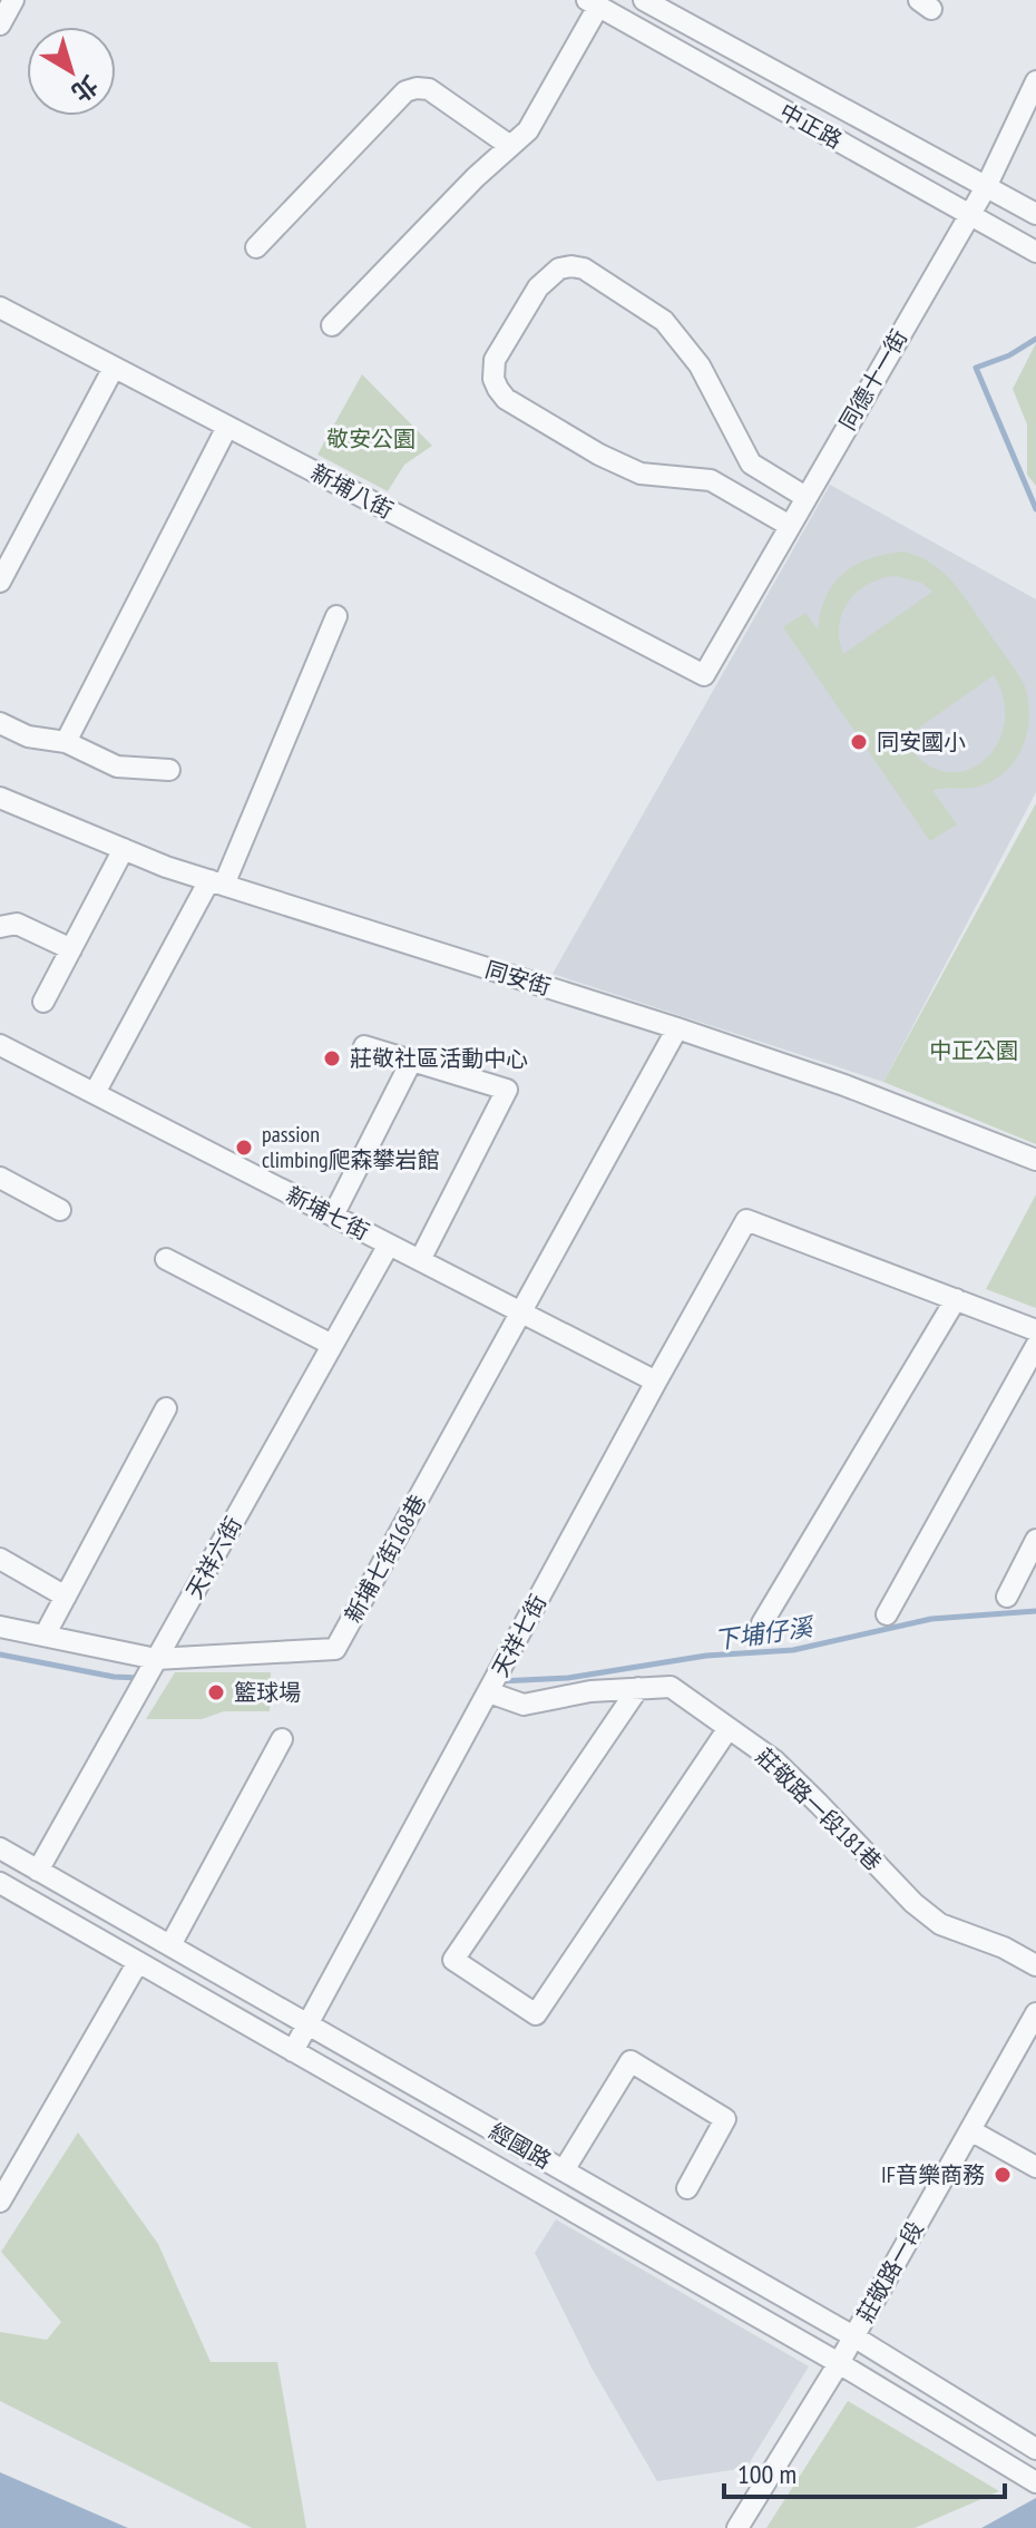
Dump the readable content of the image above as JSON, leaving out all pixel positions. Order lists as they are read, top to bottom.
{
  "streets": {
    "street": [
      "中正路",
      "同德十一街",
      "新埔八街",
      "同安街",
      "新埔七街",
      "天祥六街",
      "新埔七街168巷",
      "天祥七街",
      "莊敬路一段181巷",
      "經國路",
      "莊敬路一段"
    ]
  },
  "crossings": [
    ["中正路", "同德十一街"],
    ["同德十一街", "新埔八街"],
    ["新埔七街", "天祥六街"],
    ["新埔七街", "新埔七街168巷"],
    ["新埔七街", "天祥七街"],
    ["天祥六街", "新埔七街168巷"],
    ["天祥六街", "經國路"],
    ["天祥七街", "莊敬路一段181巷"],
    ["天祥七街", "經國路"],
    ["經國路", "莊敬路一段"]
  ],
  "water": ["下埔仔溪"],
  "parks": ["敬安公園", "中正公園"],
  "places": [
    "同安國小",
    "莊敬社區活動中心",
    "passion climbing爬森攀岩館",
    "籃球場",
    "IF音樂商務"
  ],
  "scale_bar": "100 m",
  "north": "bottom right"
}
